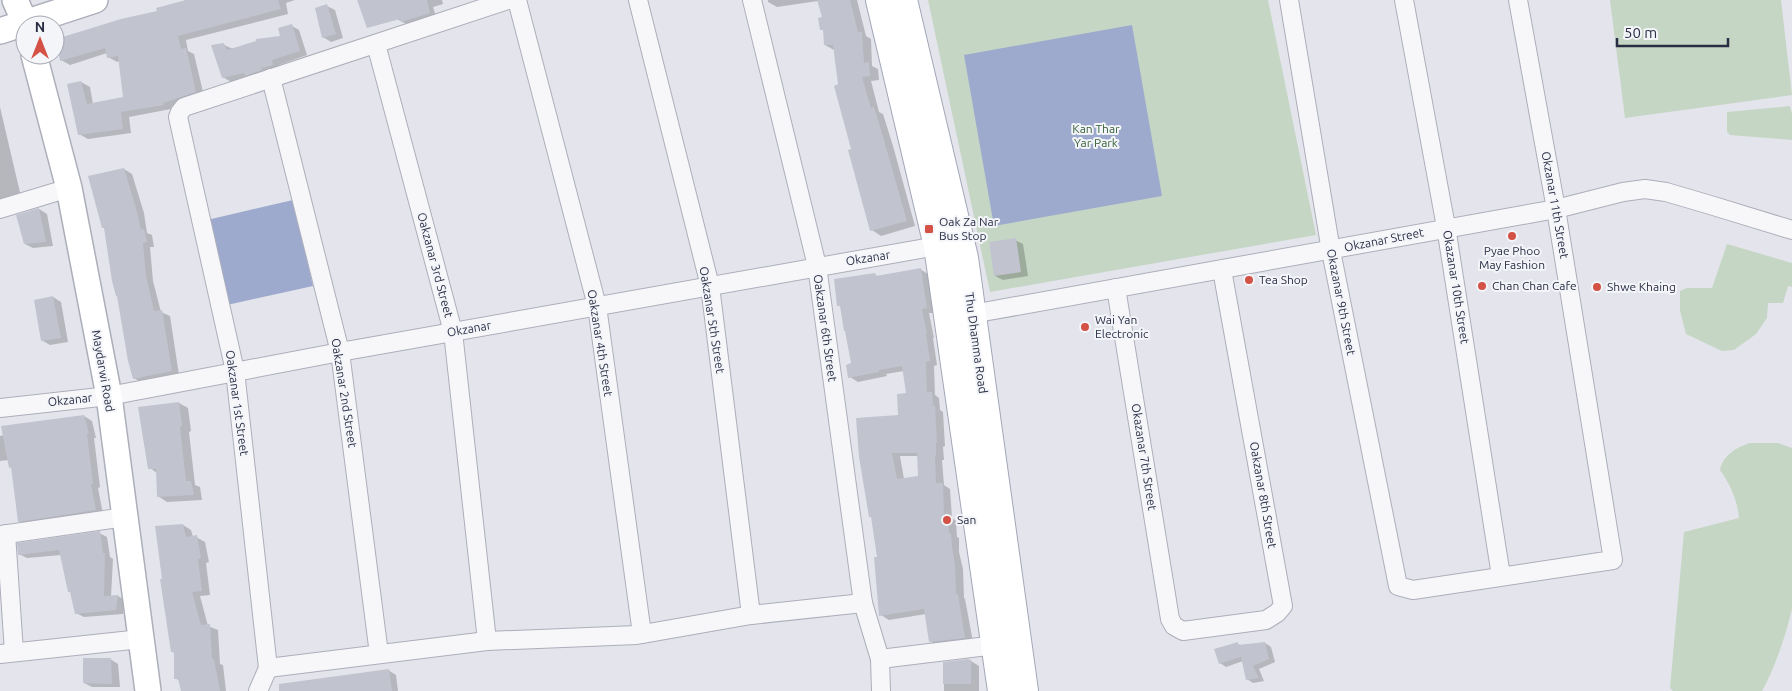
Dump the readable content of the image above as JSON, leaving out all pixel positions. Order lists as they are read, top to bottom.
{
  "streets": {
    "main road": ["Thu Dhamma Road"],
    "street": [
      "Okzanar 11th Street",
      "Okzanar Street",
      "Okzanar",
      "Oakzanar 3rd Street",
      "Okazanar 10th Street",
      "Okazanar 9th Street",
      "Oakzanar 5th Street",
      "Oakzanar 6th Street",
      "Oakzanar 4th Street",
      "Maydarwi Road",
      "Oakzanar 2nd Street",
      "Oakzanar 1st Street",
      "Okazanar 7th Street",
      "Oakzanar 8th Street"
    ]
  },
  "crossings": [
    ["Okzanar 11th Street", "Okzanar Street"],
    ["Okzanar 11th Street", "Okazanar 10th Street"],
    ["Okzanar 11th Street", "Okazanar 9th Street"],
    ["Okzanar Street", "Okazanar 10th Street"],
    ["Okzanar Street", "Okazanar 9th Street"],
    ["Okzanar Street", "Thu Dhamma Road"],
    ["Okzanar Street", "Okazanar 7th Street"],
    ["Okzanar Street", "Oakzanar 8th Street"],
    ["Okzanar", "Oakzanar 3rd Street"],
    ["Okzanar", "Oakzanar 5th Street"],
    ["Okzanar", "Oakzanar 6th Street"],
    ["Okzanar", "Oakzanar 4th Street"],
    ["Okzanar", "Thu Dhamma Road"],
    ["Okzanar", "Maydarwi Road"],
    ["Okzanar", "Oakzanar 2nd Street"],
    ["Okzanar", "Oakzanar 1st Street"],
    ["Okazanar 10th Street", "Okazanar 9th Street"],
    ["Oakzanar 2nd Street", "Oakzanar 1st Street"],
    ["Okazanar 7th Street", "Oakzanar 8th Street"]
  ],
  "parks": ["Kan Thar Yar Park"],
  "places": {
    "transit": ["Oak Za Nar Bus Stop"],
    "other": [
      "Pyae Phoo May Fashion",
      "Tea Shop",
      "Chan Chan Cafe",
      "Shwe Khaing",
      "Wai Yan Electronic",
      "San"
    ]
  },
  "scale_bar": "50 m",
  "north": "top"
}
